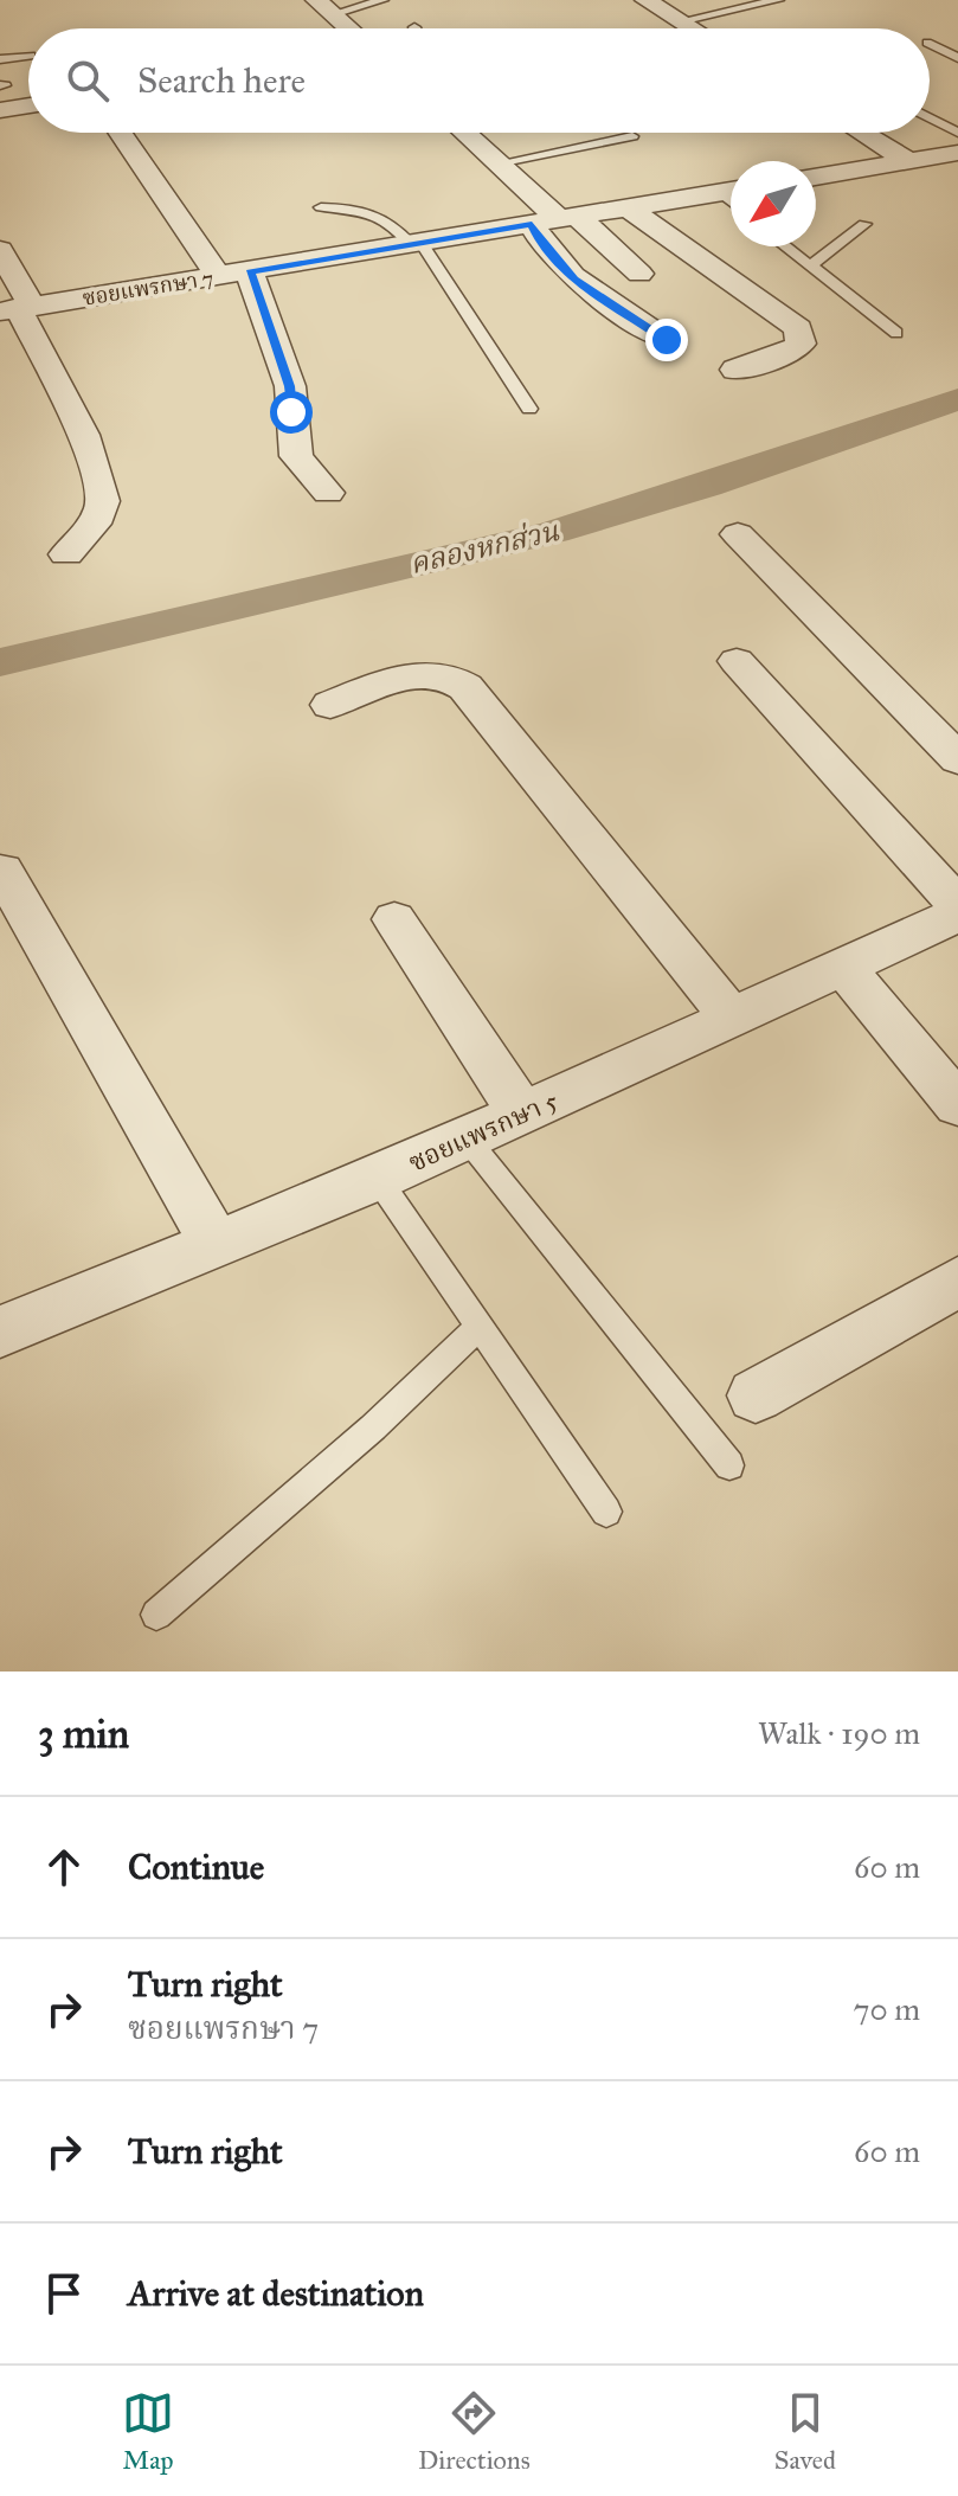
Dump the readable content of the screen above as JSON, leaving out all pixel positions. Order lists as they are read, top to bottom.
{
  "streets": {
    "street": ["ซอยแพรกษา 7", "ซอยแพรกษา 5"]
  },
  "water": ["คลองหกส่วน"],
  "north": "bottom left",
  "page": {
    "search": "Search here",
    "heading": ["3 min", "Walk · 190 m"],
    "list": [
      ["Continue", "60 m"],
      ["Turn right", "ซอยแพรกษา 7", "70 m"],
      ["Turn right", "60 m"],
      "Arrive at destination"
    ],
    "nav": ["Map", "Directions", "Saved"]
  }
}
